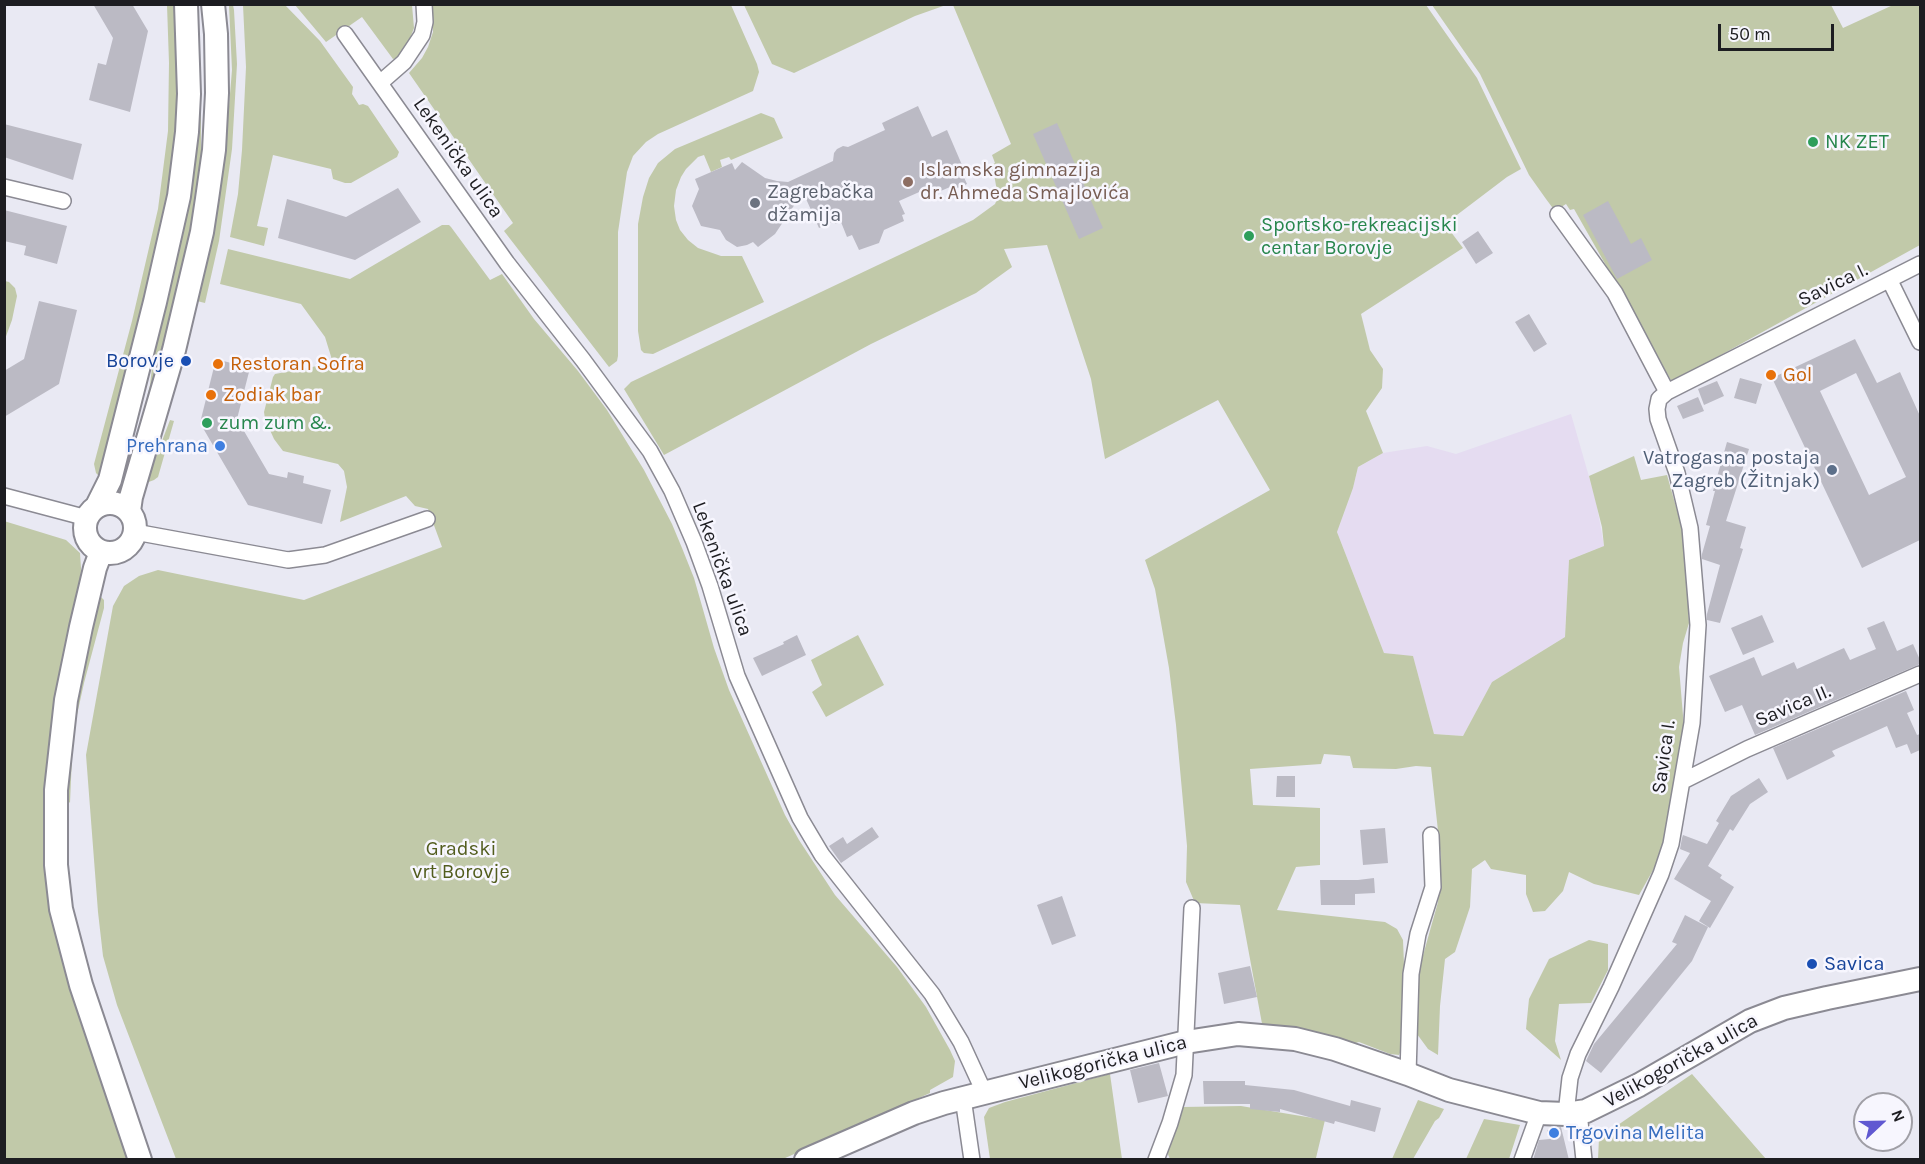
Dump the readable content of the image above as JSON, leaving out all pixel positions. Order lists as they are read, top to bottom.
{
  "streets": {
    "street": [
      "Lekenička ulica",
      "Savica I.",
      "Savica II.",
      "Velikogorička ulica"
    ]
  },
  "crossings": [
    ["Lekenička ulica", "Velikogorička ulica"],
    ["Savica I.", "Savica II."],
    ["Savica I.", "Velikogorička ulica"]
  ],
  "parks": ["Gradski vrt Borovje"],
  "places": [
    "NK ZET",
    "Islamska gimnazija dr. Ahmeda Smajlovića",
    "Zagrebačka džamija",
    "Sportsko-rekreacijski centar Borovje",
    "Borovje",
    "Restoran Sofra",
    "Gol",
    "Zodiak bar",
    "zum zum &.",
    "Prehrana",
    "Vatrogasna postaja Zagreb (Žitnjak)",
    "Savica",
    "Trgovina Melita"
  ],
  "scale_bar": "50 m",
  "north": "right"
}
